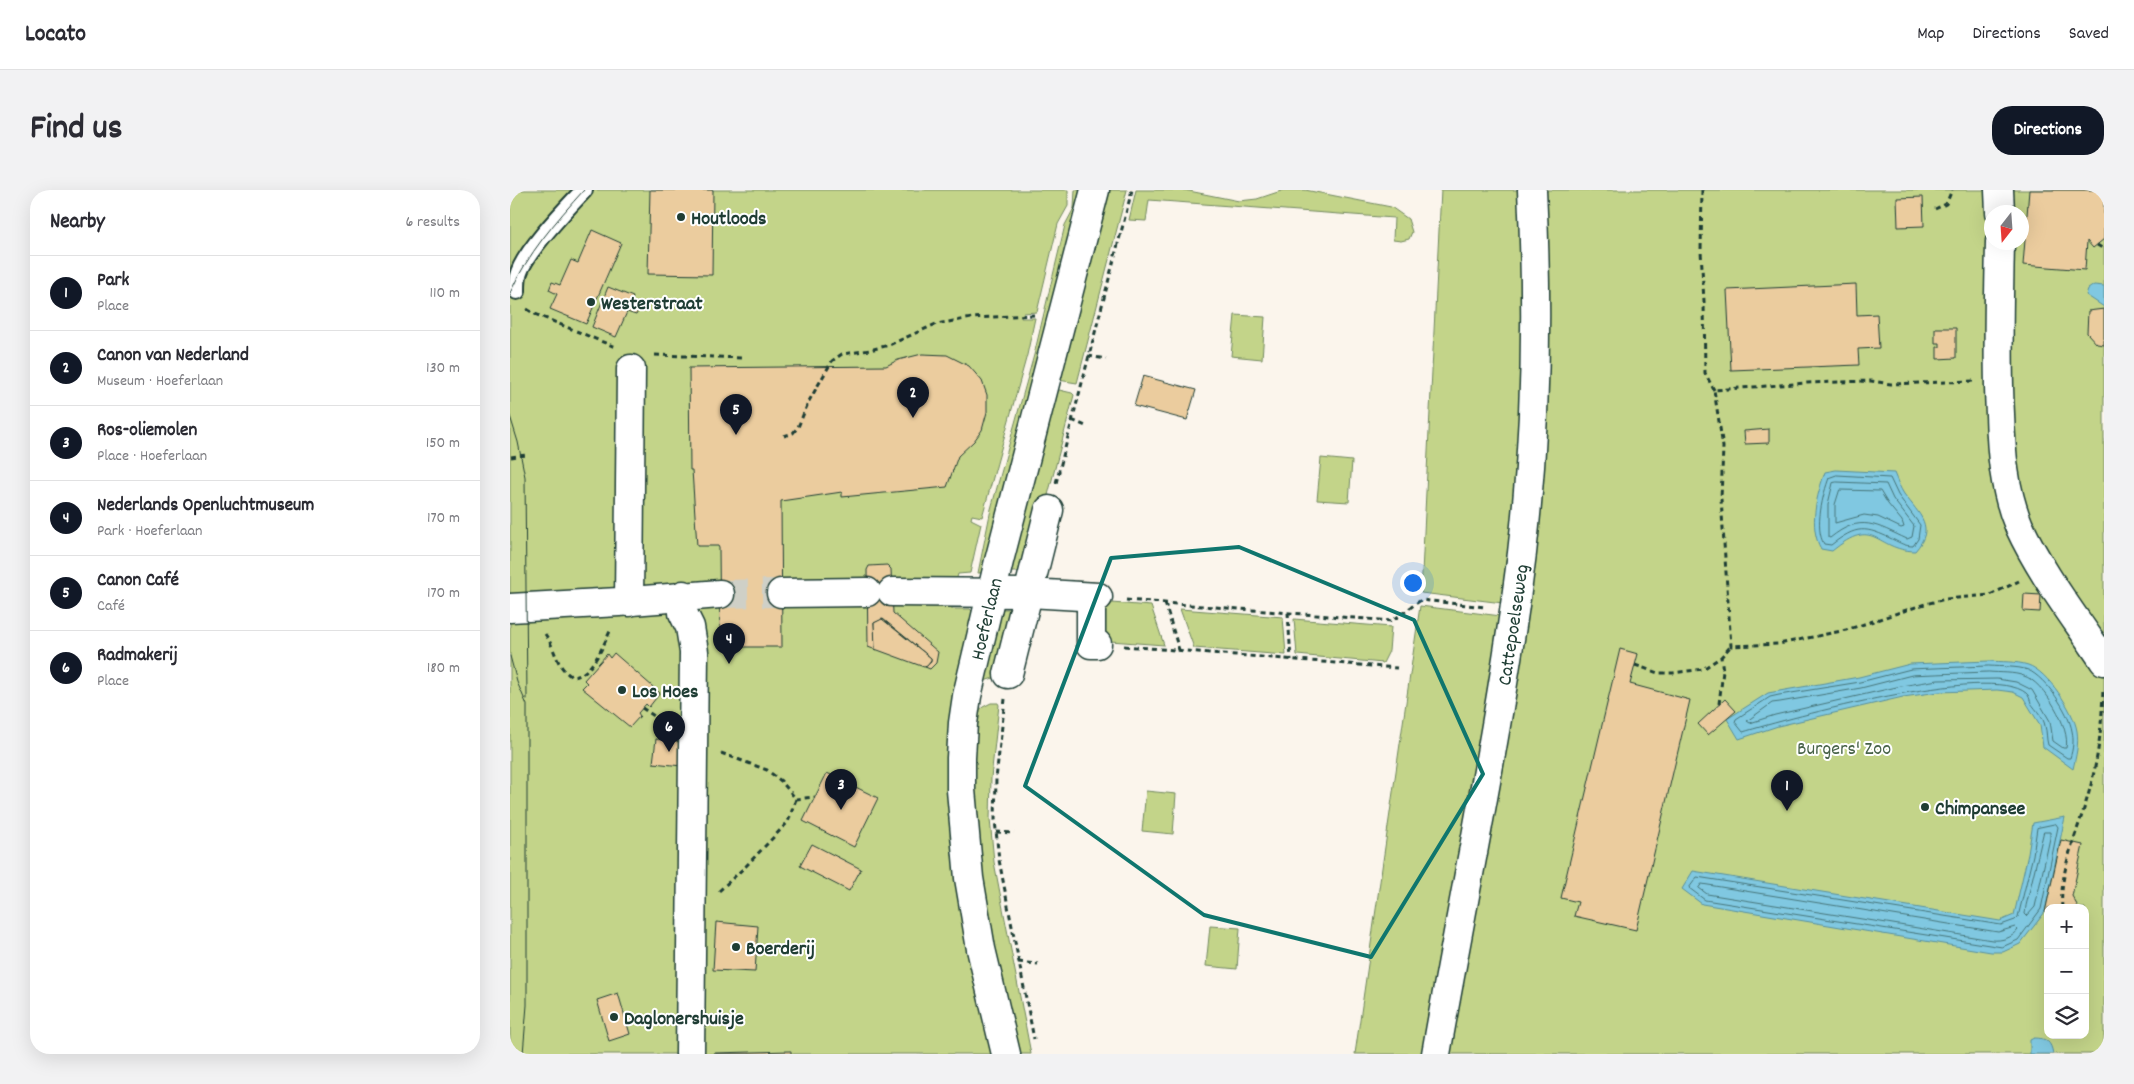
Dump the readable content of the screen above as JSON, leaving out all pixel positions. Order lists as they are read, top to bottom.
{
  "streets": {
    "street": ["Hoeferlaan", "Cattepoelseweg"]
  },
  "parks": ["Burgers' Zoo"],
  "places": [
    "Houtloods",
    "Westerstraat",
    "Los Hoes",
    "Chimpansee",
    "Boerderij",
    "Daglonershuisje"
  ],
  "north": "bottom",
  "page": {
    "header": "Locato",
    "nav": ["Map", "Directions", "Saved"],
    "title": "Find us",
    "buttons": "Directions",
    "heading": ["Nearby", "6 results"],
    "list": [
      {
        "mark": "1",
        "name": "Park",
        "note": "Place",
        "value": "110 m"
      },
      {
        "mark": "2",
        "name": "Canon van Nederland",
        "note": "Museum · Hoeferlaan",
        "value": "130 m"
      },
      {
        "mark": "3",
        "name": "Ros-oliemolen",
        "note": "Place · Hoeferlaan",
        "value": "150 m"
      },
      {
        "mark": "4",
        "name": "Nederlands Openluchtmuseum",
        "note": "Park · Hoeferlaan",
        "value": "170 m"
      },
      {
        "mark": "5",
        "name": "Canon Café",
        "note": "Café",
        "value": "170 m"
      },
      {
        "mark": "6",
        "name": "Radmakerij",
        "note": "Place",
        "value": "180 m"
      }
    ],
    "pins": [
      "2",
      "5",
      "4",
      "6",
      "3",
      "1"
    ],
    "map_buttons": ["+", "−"]
  }
}
